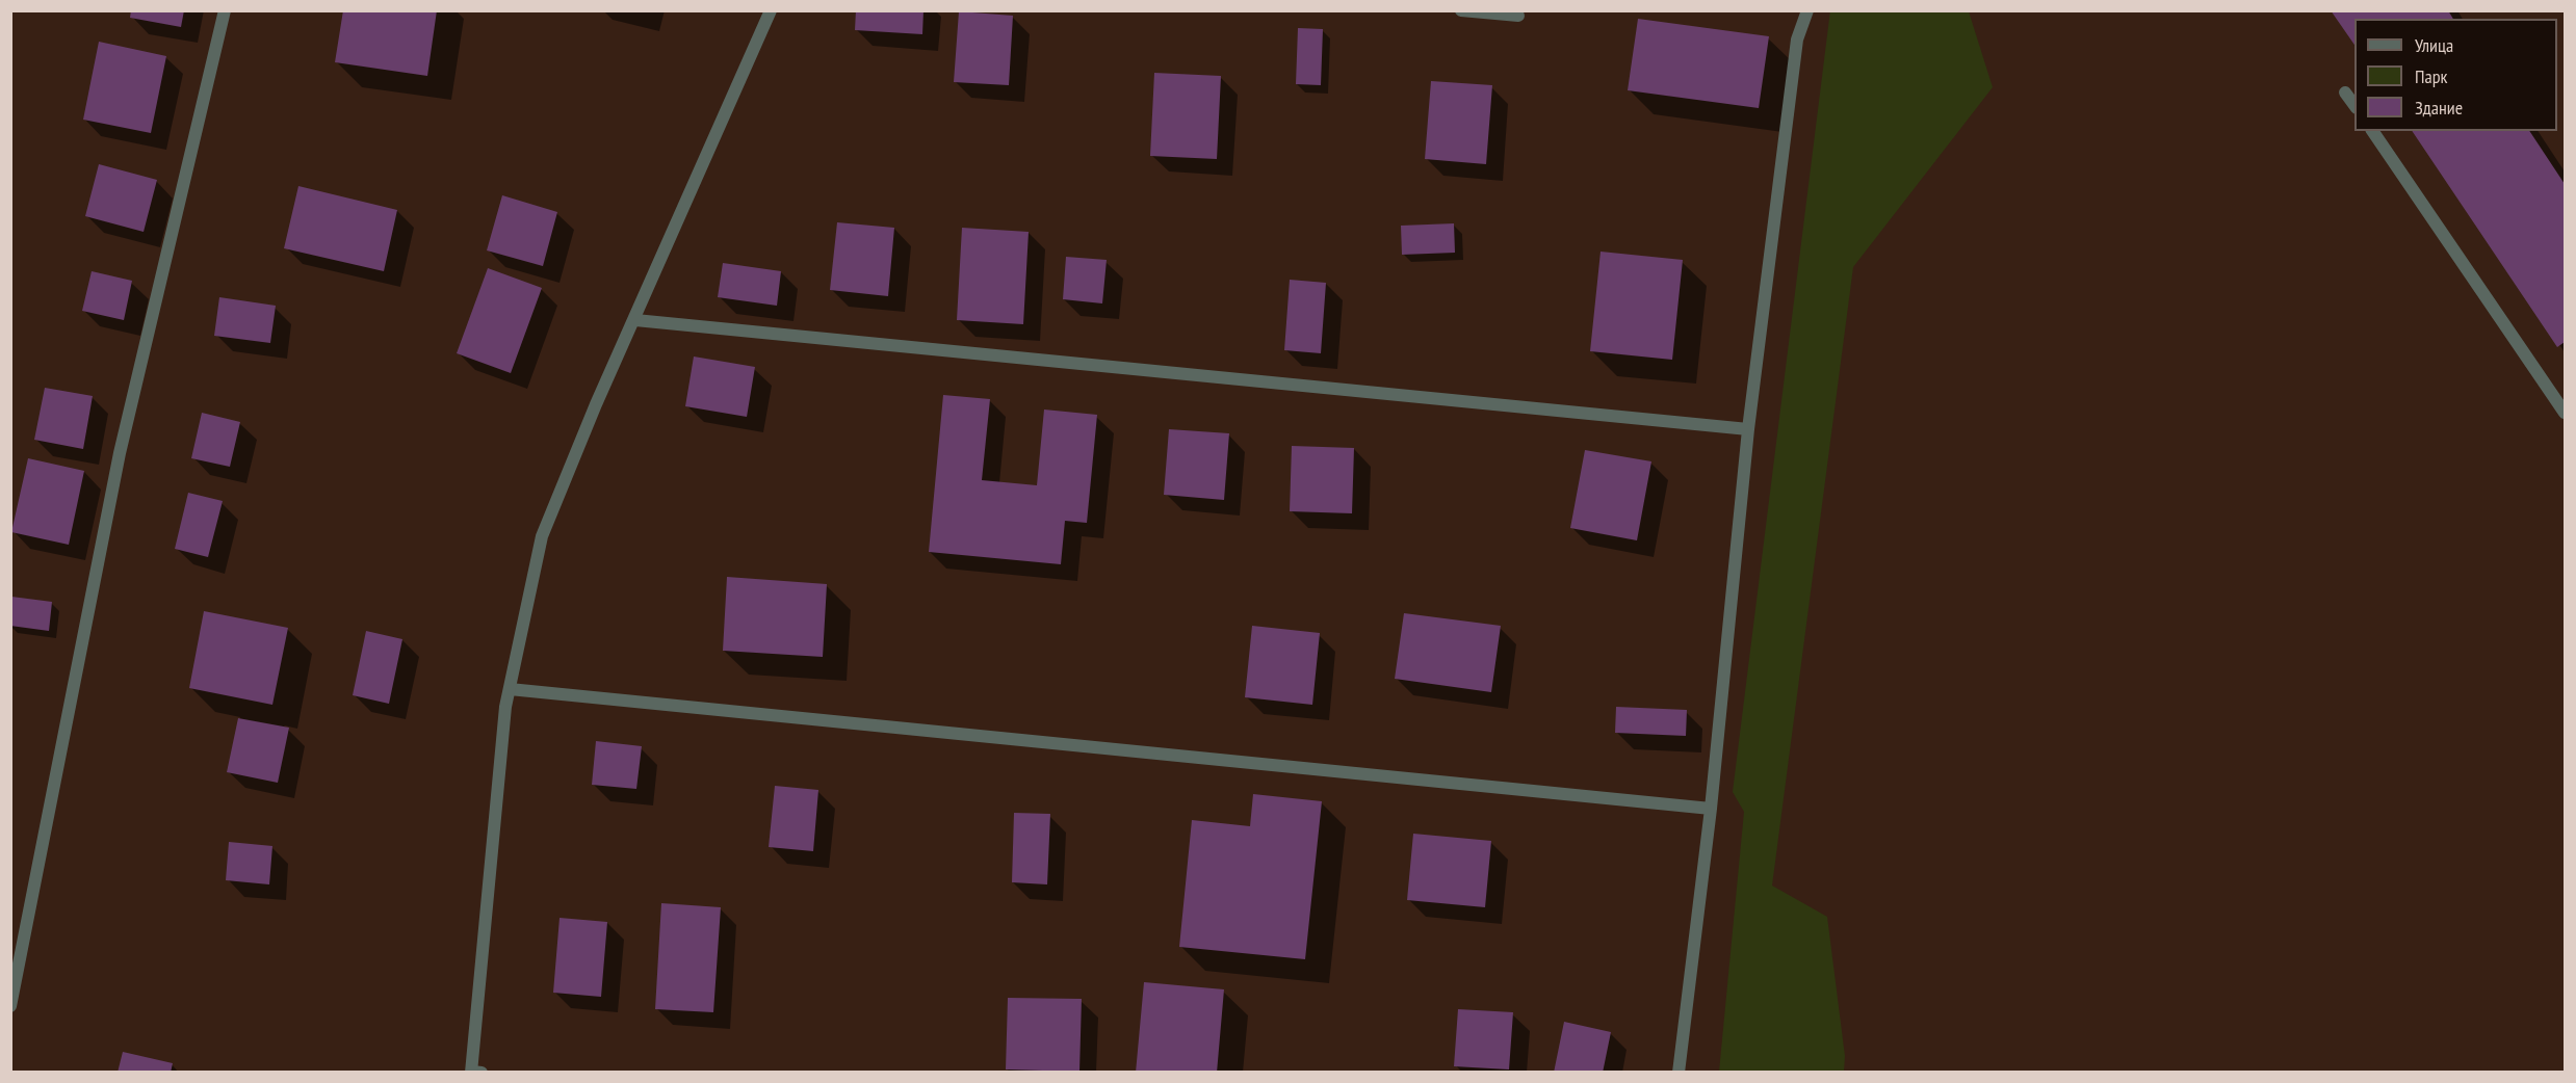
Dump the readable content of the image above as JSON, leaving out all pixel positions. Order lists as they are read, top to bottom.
{
  "legend": ["Улица", "Парк", "Здание"]
}
